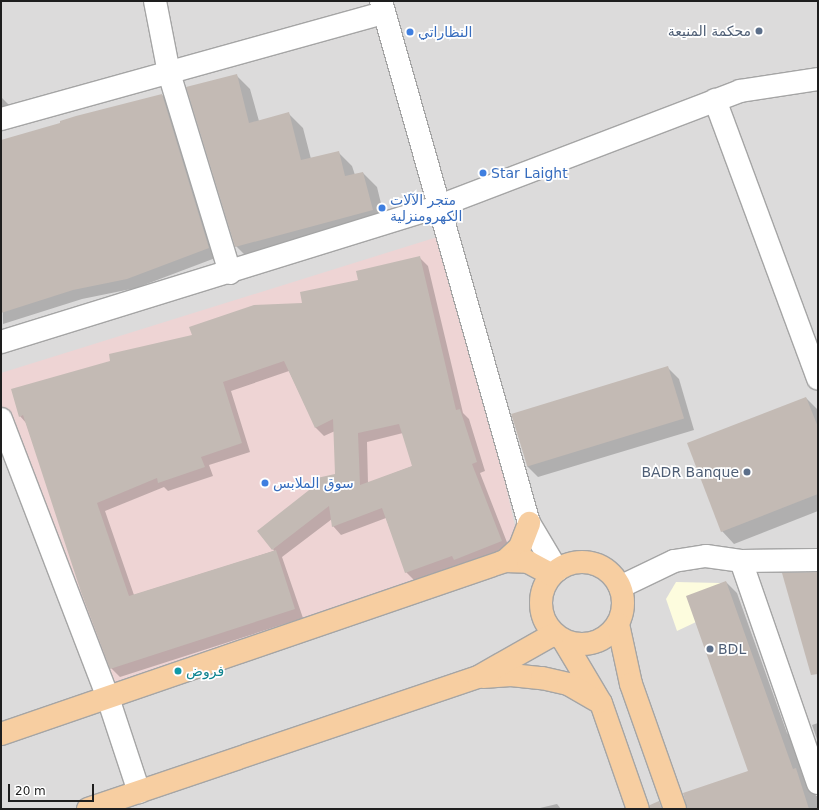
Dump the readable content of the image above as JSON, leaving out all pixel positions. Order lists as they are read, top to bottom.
{
  "places": [
    "محكمة المنيعة",
    "النظاراتي",
    "Star Laight",
    "متجر الآلات الكهرومنزلية",
    "BADR Banque",
    "سوق الملابس",
    "BDL",
    "فروض"
  ],
  "scale_bar": "20 m"
}
